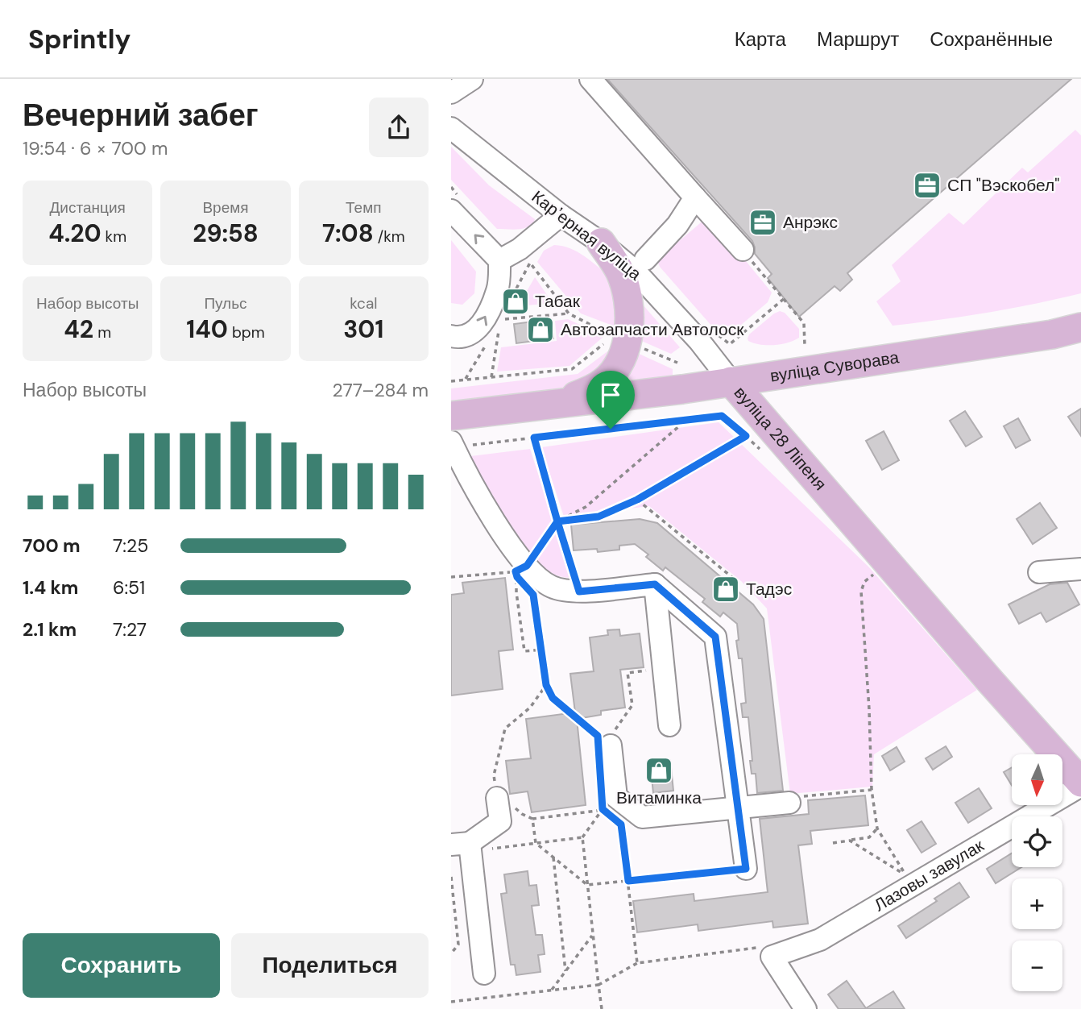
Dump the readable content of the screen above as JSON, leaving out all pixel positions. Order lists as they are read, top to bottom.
{
  "streets": {
    "main road": ["вуліца Суворава", "вуліца 28 Ліпеня"],
    "street": ["Карʼерная вуліца", "Лазовы завулак"]
  },
  "crossings": [
    ["Карʼерная вуліца", "вуліца Суворава"],
    ["Карʼерная вуліца", "вуліца 28 Ліпеня"],
    ["вуліца Суворава", "вуліца 28 Ліпеня"],
    ["вуліца 28 Ліпеня", "Лазовы завулак"]
  ],
  "places": {
    "office": ["СП \"Вэскобел\"", "Анрэкс"],
    "shop": [
      "Табак",
      "Автозапчасти Автолоск",
      "Тадэс",
      "Витаминка"
    ]
  },
  "north": "bottom",
  "page": {
    "header": "Sprintly",
    "nav": ["Карта", "Маршрут", "Сохранённые"],
    "heading": ["Вечерний забег", "19:54 · 6 × 700 m"],
    "stats": [
      ["Дистанция", "4.20 km"],
      ["Время", "29:58"],
      ["Темп", "7:08 /km"],
      ["Набор высоты", "42 m"],
      ["Пульс", "140 bpm"],
      ["kcal", "301"]
    ],
    "chart": ["Набор высоты", "277–284 m"],
    "list": [
      {
        "name": "700 m",
        "note": "7:25"
      },
      {
        "name": "1.4 km",
        "note": "6:51"
      },
      {
        "name": "2.1 km",
        "note": "7:27"
      }
    ],
    "map_buttons": ["+", "−"],
    "buttons": ["Сохранить", "Поделиться"]
  }
}
